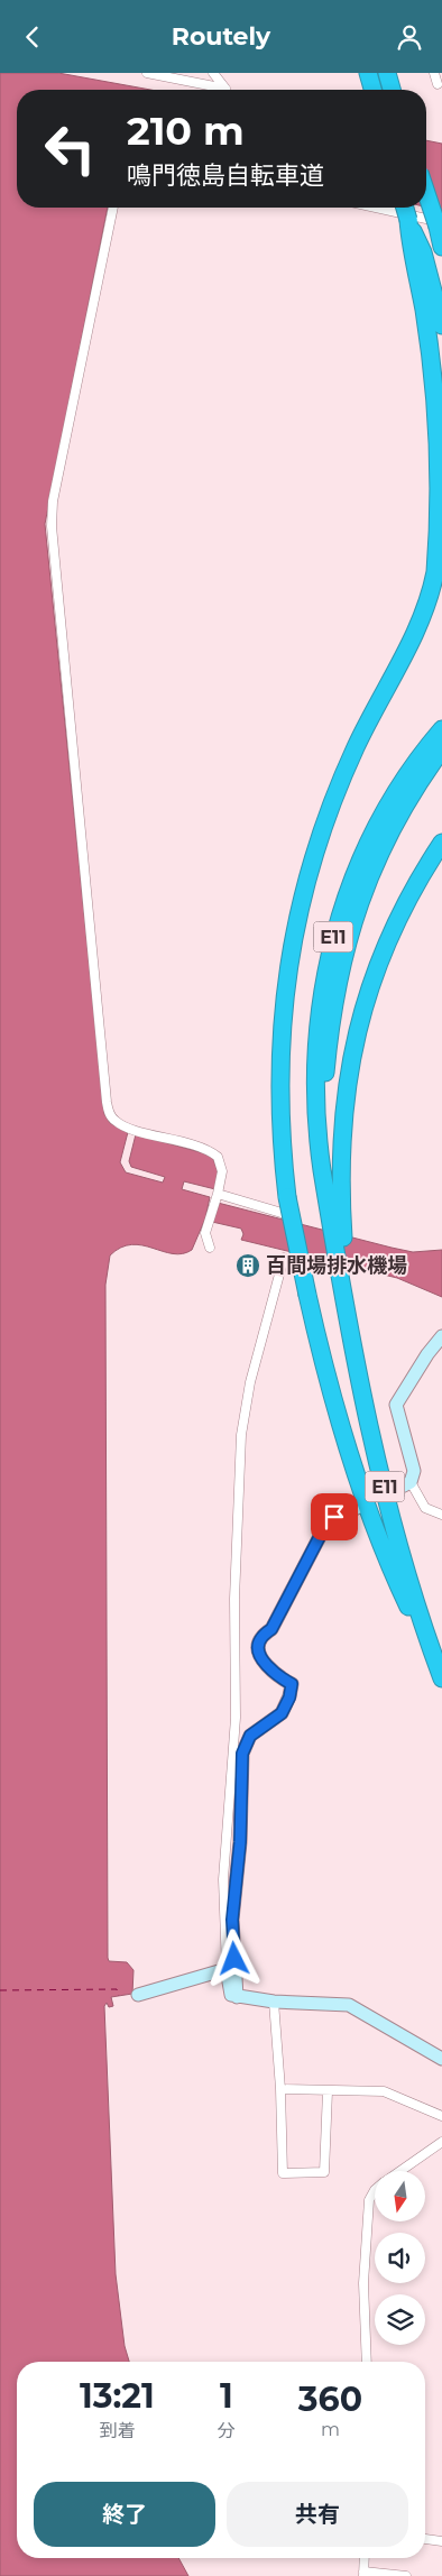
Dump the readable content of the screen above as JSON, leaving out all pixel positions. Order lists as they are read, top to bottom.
{
  "streets": {
    "highway": ["E11"]
  },
  "places": {
    "building": ["百間場排水機場"]
  },
  "north": "bottom",
  "page": {
    "header": "Routely",
    "turn": ["210 m", "鳴門徳島自転車道"],
    "eta": [
      "13:21",
      "到着",
      "1",
      "分",
      "360",
      "m"
    ],
    "buttons": ["終了", "共有"]
  }
}
